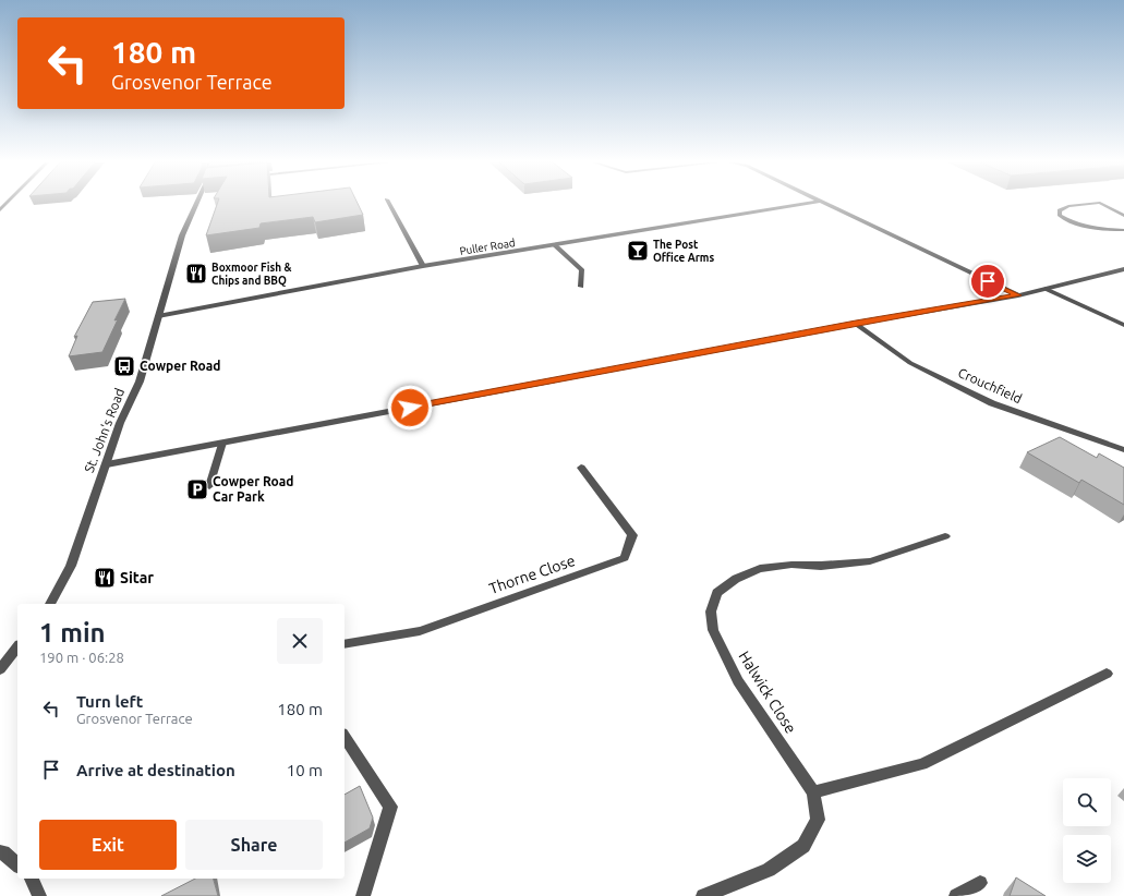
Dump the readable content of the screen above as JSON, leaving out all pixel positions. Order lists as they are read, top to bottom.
{
  "streets": {
    "street": [
      "Puller Road",
      "Crouchfield",
      "St. John's Road",
      "Thorne Close",
      "Halwick Close"
    ]
  },
  "crossings": [
    ["Puller Road", "St. John's Road"]
  ],
  "places": {
    "bar": ["The Post Office Arms"],
    "restaurant": ["Boxmoor Fish & Chips and BBQ", "Sitar"],
    "bus stop": ["Cowper Road"],
    "parking": ["Cowper Road Car Park"]
  },
  "page": {
    "turn": ["180 m", "Grosvenor Terrace"],
    "heading": ["1 min", "190 m · 06:28"],
    "list": [
      {
        "name": "Turn left",
        "note": "Grosvenor Terrace",
        "value": "180 m"
      },
      {
        "name": "Arrive at destination",
        "value": "10 m"
      }
    ],
    "buttons": ["Exit", "Share"]
  }
}
